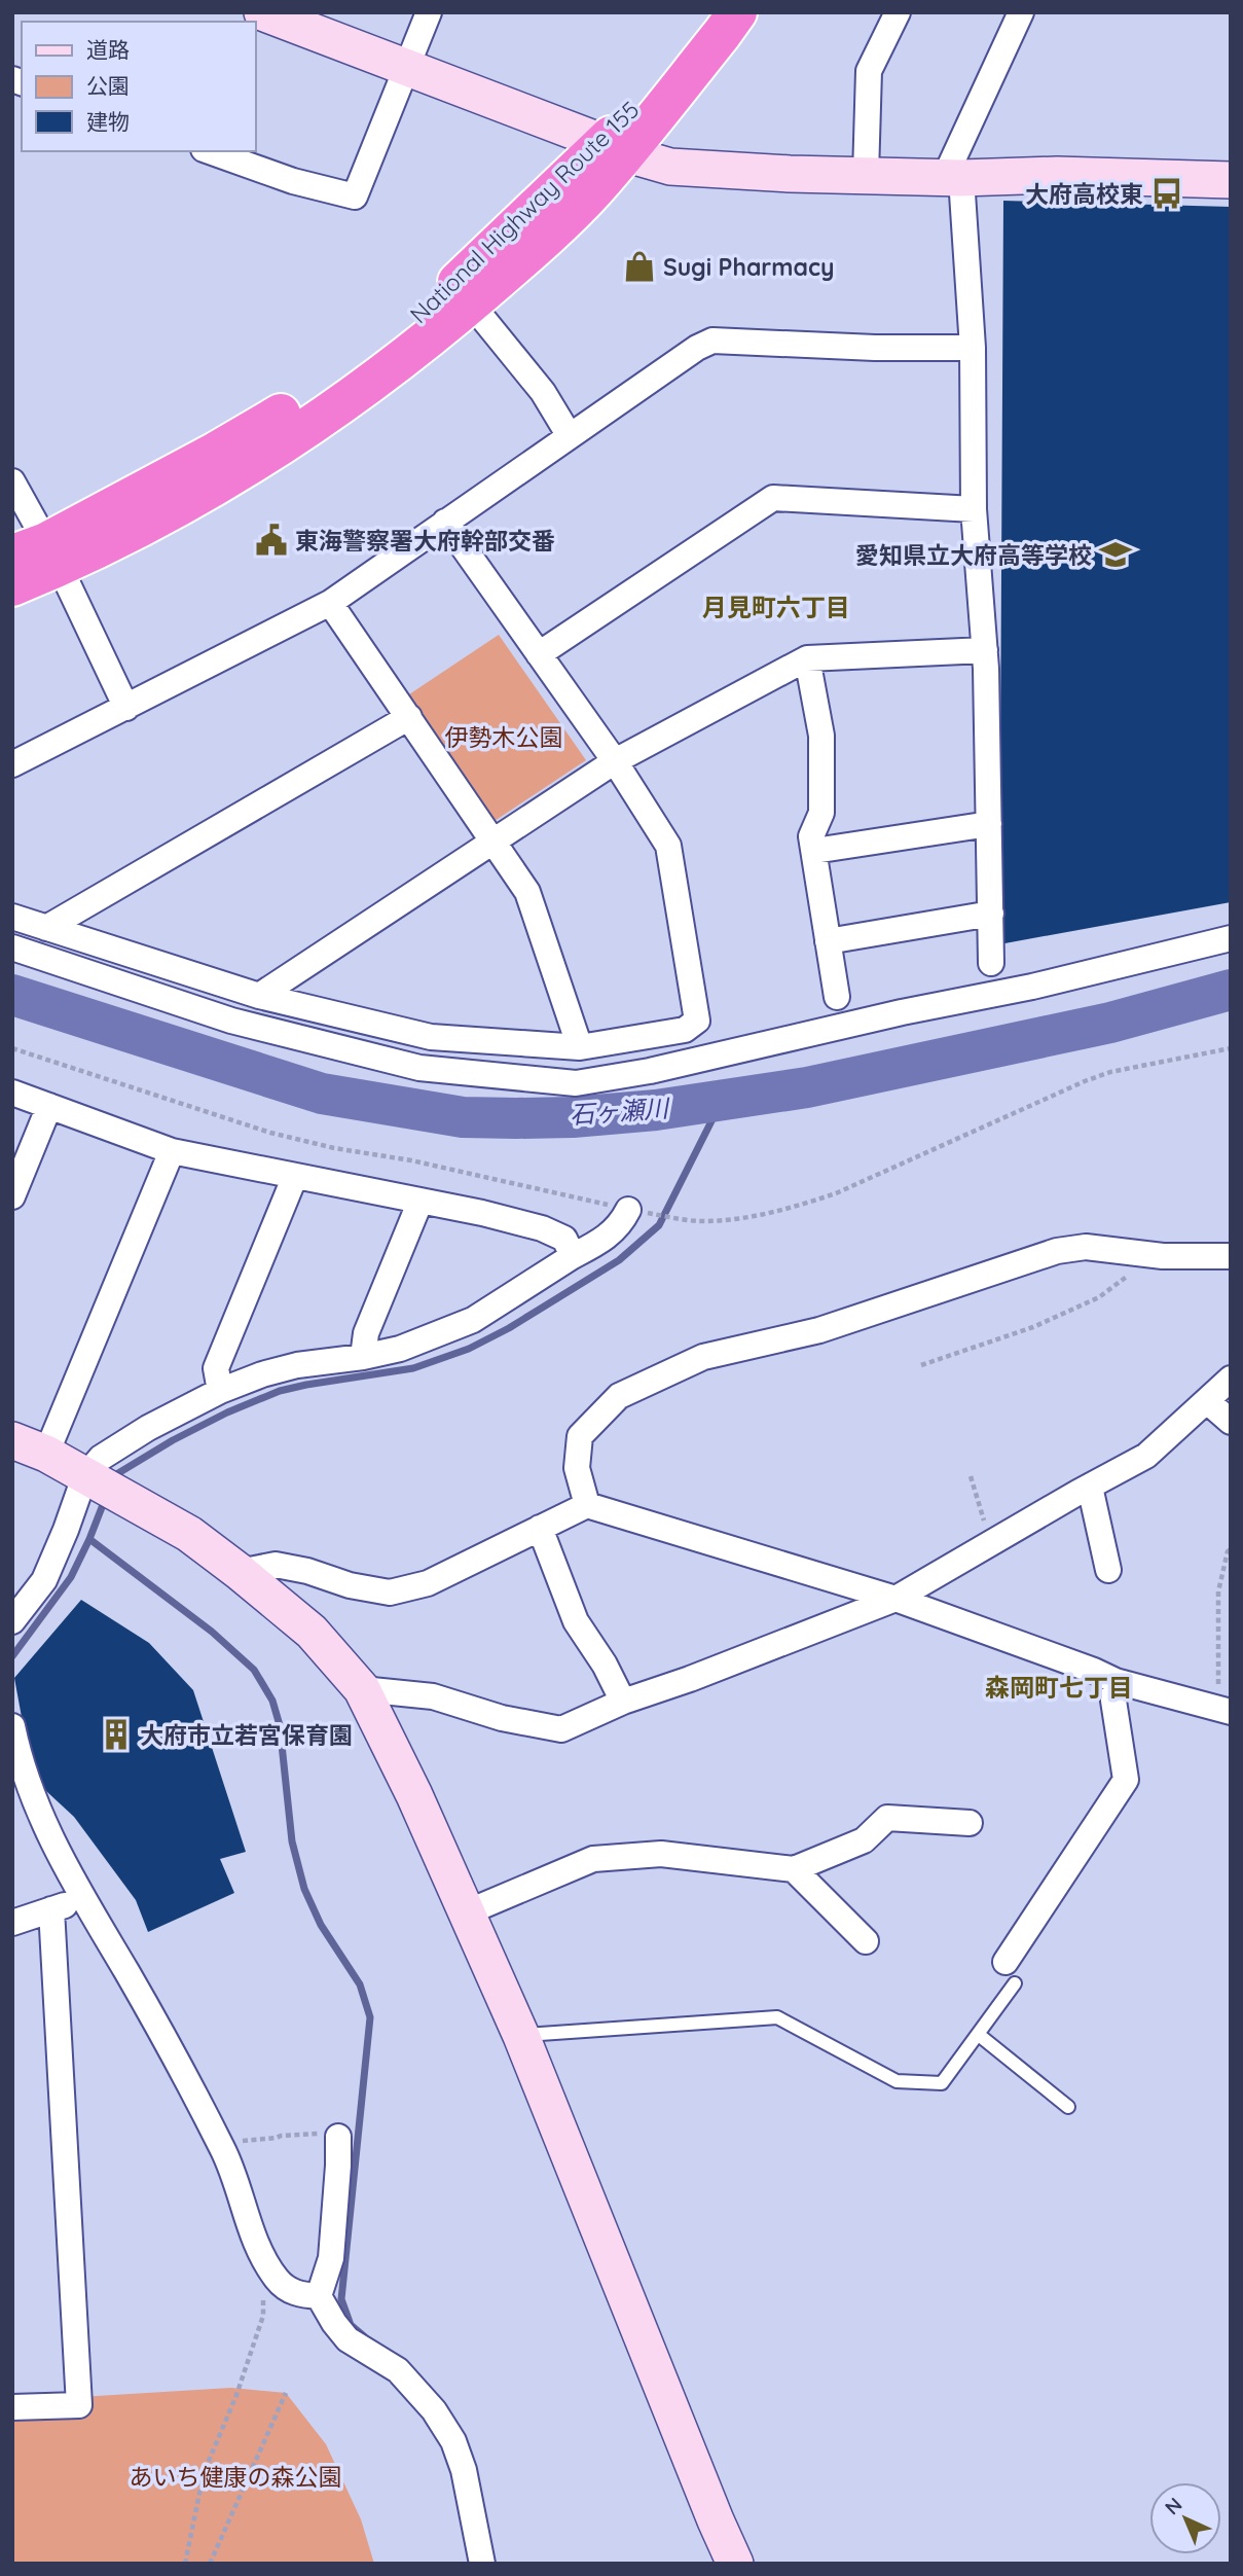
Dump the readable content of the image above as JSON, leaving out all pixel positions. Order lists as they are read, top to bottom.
{
  "streets": {
    "highway": ["National Highway Route 155"]
  },
  "districts": ["月見町六丁目", "森岡町七丁目"],
  "water": ["石ヶ瀬川"],
  "parks": ["伊勢木公園", "あいち健康の森公園"],
  "places": {
    "bus stop": ["大府高校東"],
    "shop": ["Sugi Pharmacy"],
    "public building": ["東海警察署大府幹部交番"],
    "school or university": ["愛知県立大府高等学校"],
    "building": ["大府市立若宮保育園"]
  },
  "legend": ["道路", "公園", "建物"],
  "north": "top left"
}
